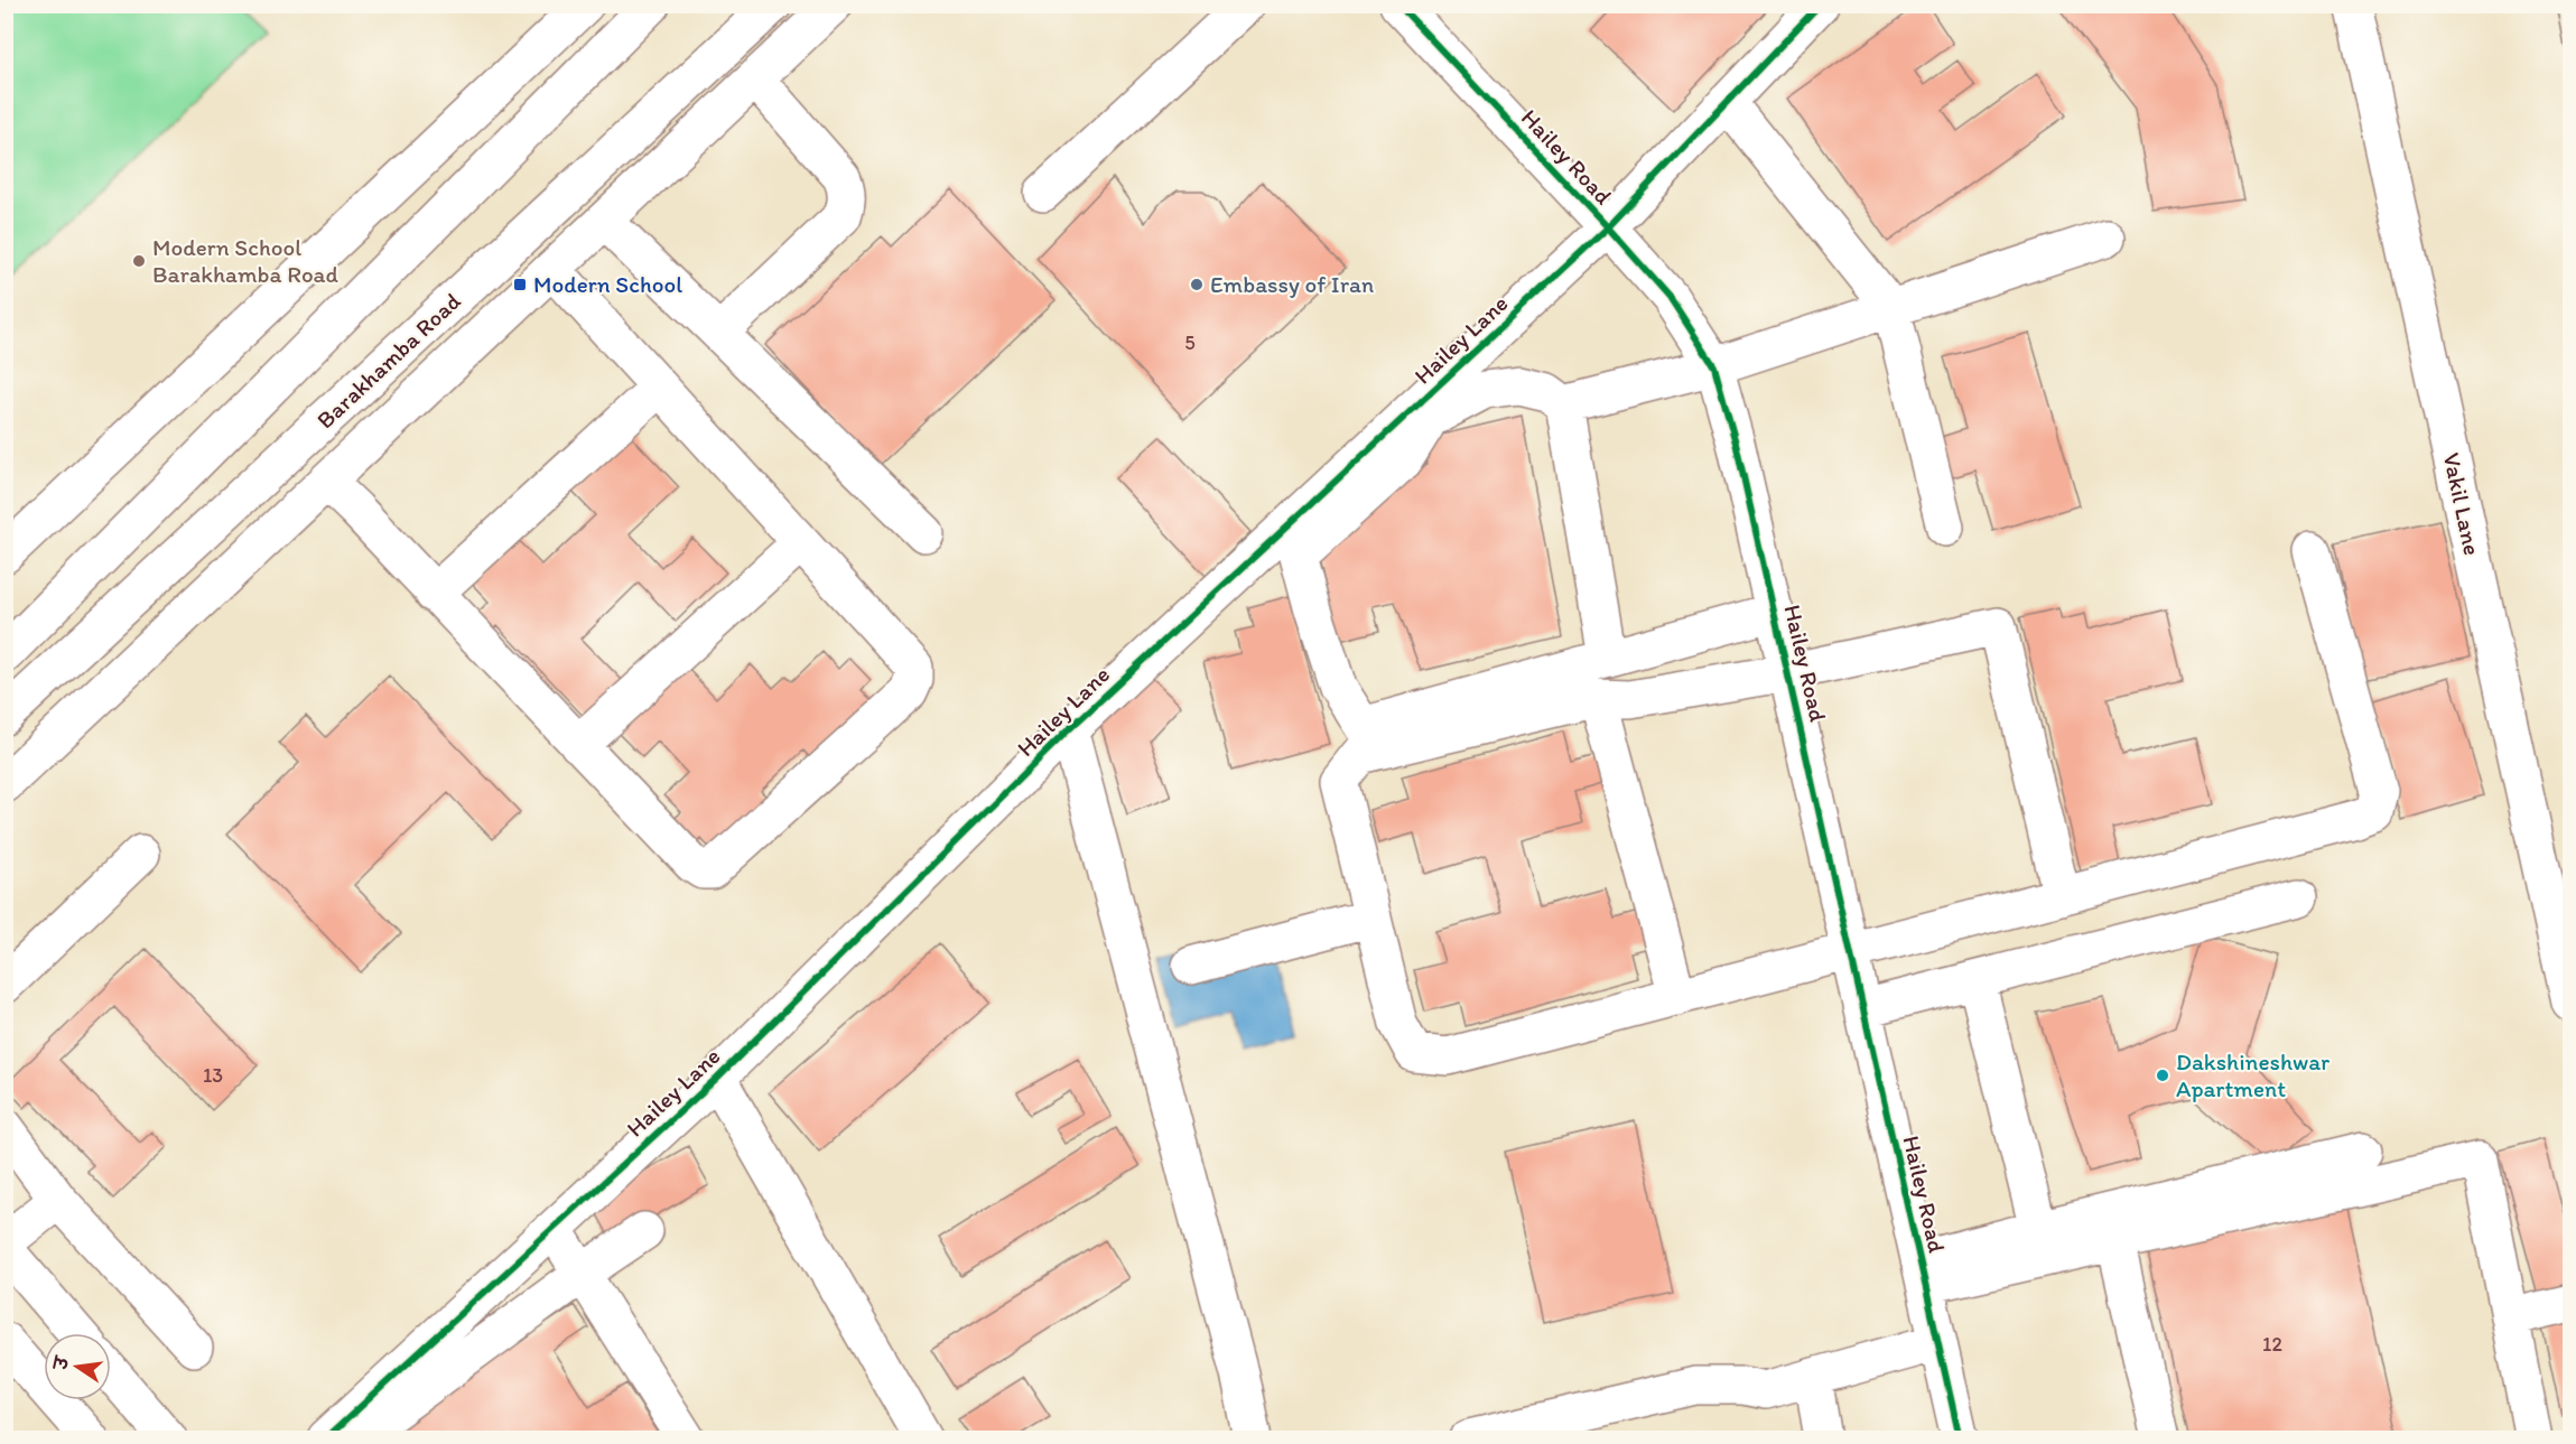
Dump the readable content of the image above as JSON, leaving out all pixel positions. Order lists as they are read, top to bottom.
{
  "streets": {
    "street": [
      "Hailey Road",
      "Hailey Lane",
      "Barakhamba Road",
      "Vakil Lane"
    ]
  },
  "crossings": [
    ["Hailey Road", "Hailey Lane"]
  ],
  "places": {
    "other": ["Modern School Barakhamba Road", "Embassy of Iran", "Dakshineshwar Apartment"],
    "transit": ["Modern School"]
  },
  "house_numbers": ["5", "13", "12"],
  "north": "left"
}
